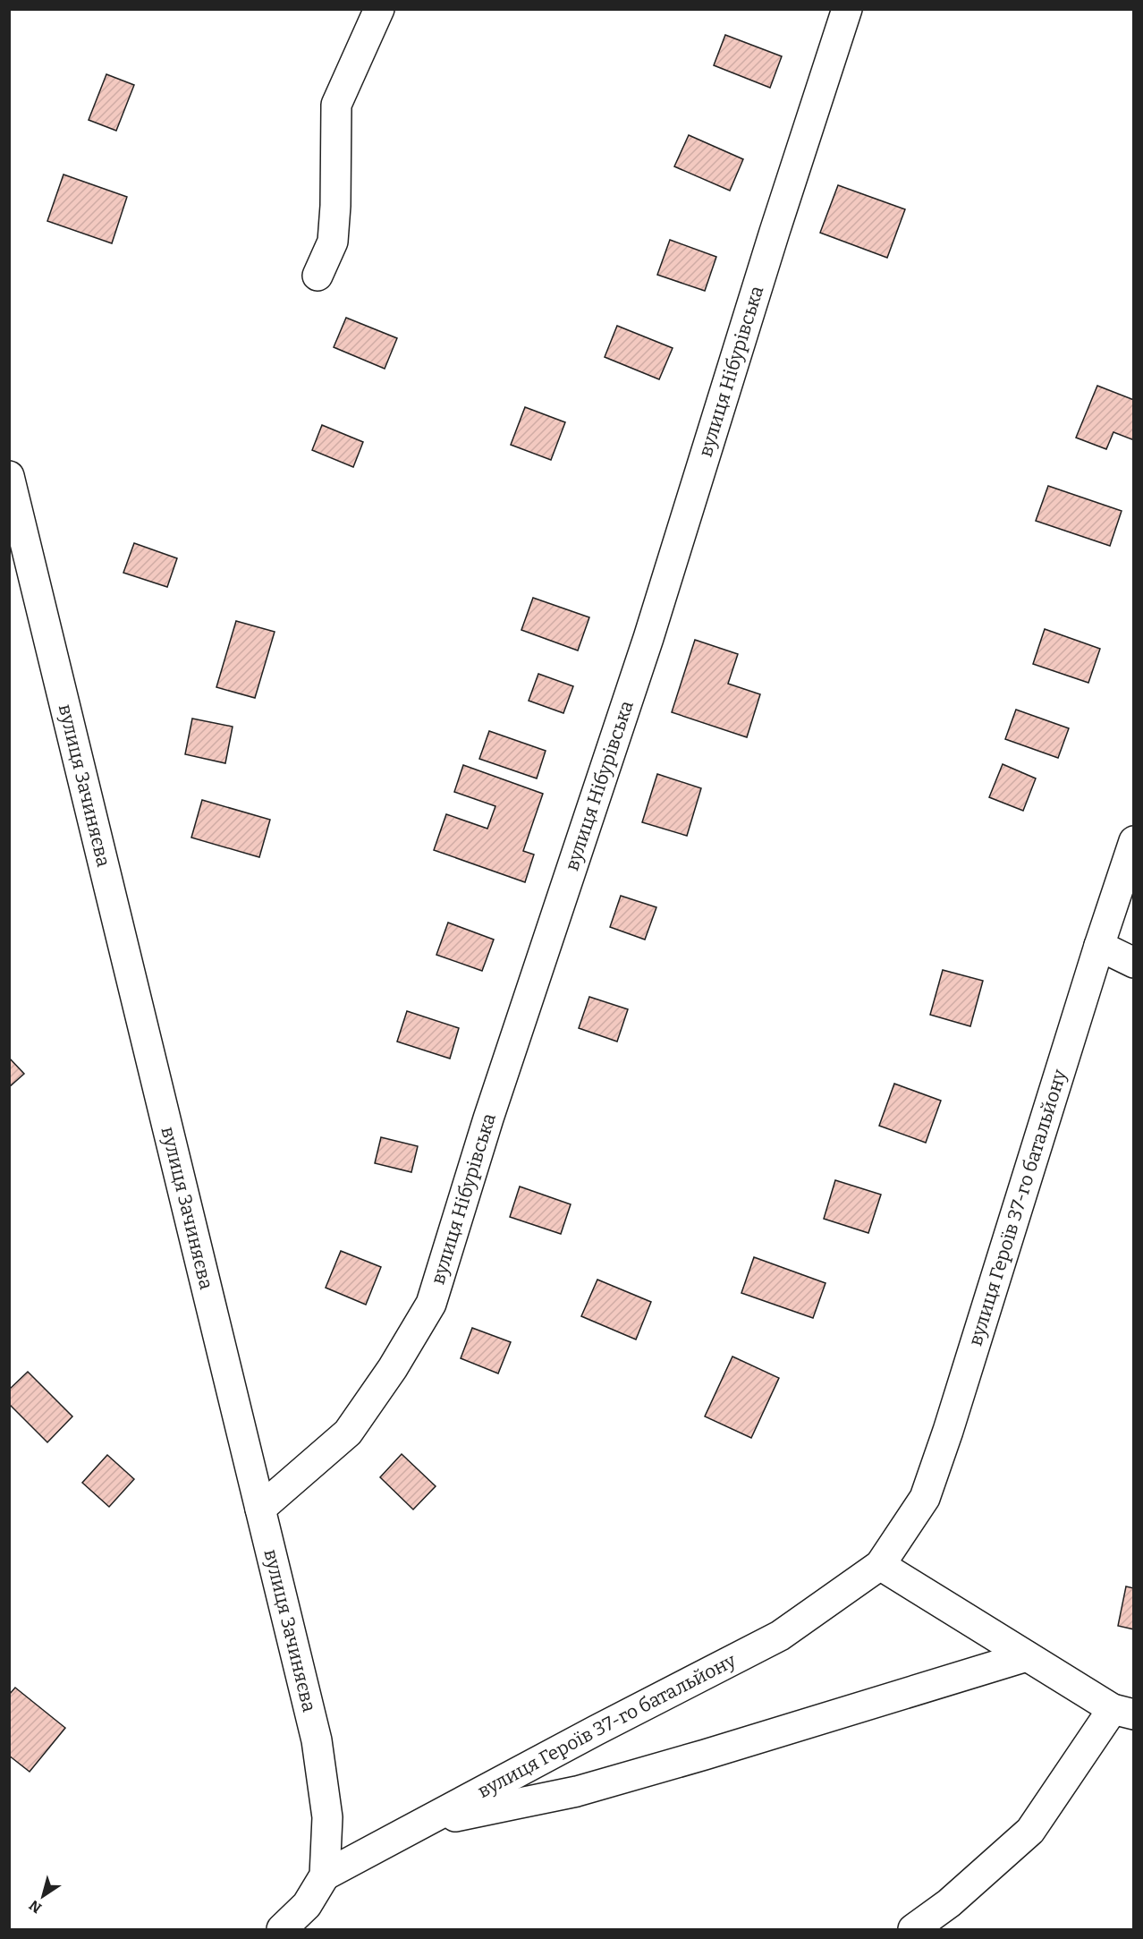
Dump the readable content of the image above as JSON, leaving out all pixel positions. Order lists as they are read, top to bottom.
{
  "streets": {
    "street": ["вулиця Нібурівська", "вулиця Зачиняєва", "вулиця Героїв 37-го батальйону"]
  },
  "crossings": [
    ["вулиця Нібурівська", "вулиця Зачиняєва"],
    ["вулиця Зачиняєва", "вулиця Героїв 37-го батальйону"]
  ],
  "north": "bottom left"
}
